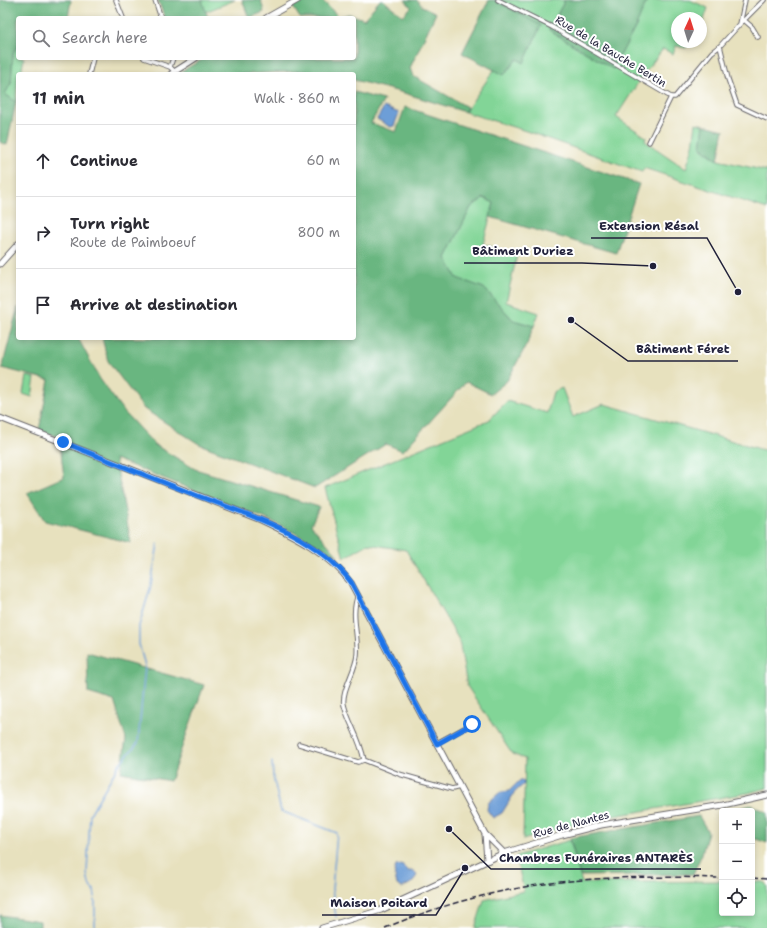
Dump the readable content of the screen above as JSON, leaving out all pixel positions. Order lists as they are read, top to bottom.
{
  "streets": {
    "street": ["Rue de la Bauche Bertin", "Rue de Nantes"]
  },
  "places": [
    "Bâtiment Duriez",
    "Extension Résal",
    "Bâtiment Féret",
    "Chambres Funéraires ANTARÈS",
    "Maison Poitard"
  ],
  "north": "top",
  "page": {
    "search": "Search here",
    "heading": ["11 min", "Walk · 860 m"],
    "list": [
      ["Continue", "60 m"],
      ["Turn right", "Route de Paimboeuf", "800 m"],
      "Arrive at destination"
    ],
    "map_buttons": ["+", "−"]
  }
}
